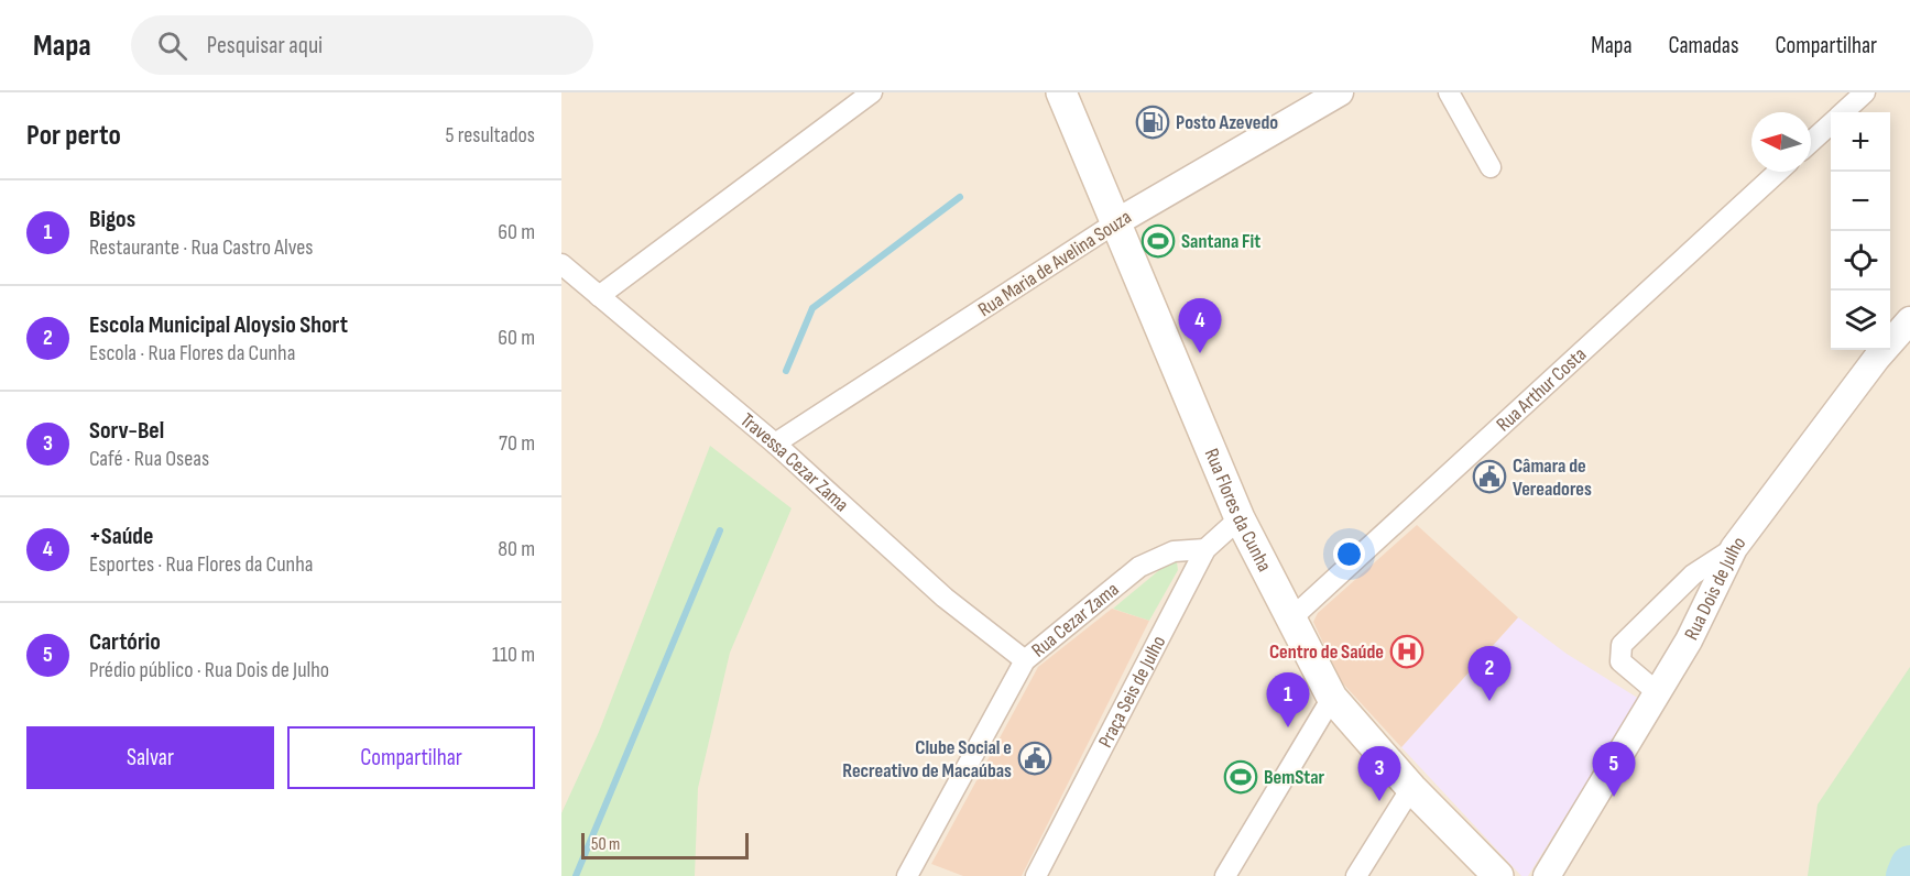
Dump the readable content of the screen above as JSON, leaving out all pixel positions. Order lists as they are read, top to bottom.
{
  "streets": {
    "main road": ["Rua Flores da Cunha"],
    "street": [
      "Rua Maria de Avelina Souza",
      "Rua Arthur Costa",
      "Travessa Cezar Zama",
      "Rua Dois de Julho",
      "Rua Cezar Zama",
      "Praça Seis de Julho"
    ]
  },
  "crossings": [
    ["Rua Maria de Avelina Souza", "Travessa Cezar Zama"],
    ["Rua Maria de Avelina Souza", "Rua Flores da Cunha"],
    ["Rua Arthur Costa", "Rua Flores da Cunha"],
    ["Travessa Cezar Zama", "Rua Cezar Zama"],
    ["Rua Flores da Cunha", "Praça Seis de Julho"],
    ["Rua Cezar Zama", "Praça Seis de Julho"]
  ],
  "places": {
    "fuel station": ["Posto Azevedo"],
    "sports": ["Santana Fit", "BemStar"],
    "public building": ["Câmara de Vereadores", "Clube Social e Recreativo de Macaúbas"],
    "hospital": ["Centro de Saúde"]
  },
  "scale_bar": "50 m",
  "north": "left",
  "page": {
    "header": "Mapa",
    "search": "Pesquisar aqui",
    "nav": ["Mapa", "Camadas", "Compartilhar"],
    "heading": ["Por perto", "5 resultados"],
    "map_buttons": ["+", "−"],
    "list": [
      {
        "mark": "1",
        "name": "Bigos",
        "note": "Restaurante · Rua Castro Alves",
        "value": "60 m"
      },
      {
        "mark": "2",
        "name": "Escola Municipal Aloysio Short",
        "note": "Escola · Rua Flores da Cunha",
        "value": "60 m"
      },
      {
        "mark": "3",
        "name": "Sorv-Bel",
        "note": "Café · Rua Oseas",
        "value": "70 m"
      },
      {
        "mark": "4",
        "name": "+Saúde",
        "note": "Esportes · Rua Flores da Cunha",
        "value": "80 m"
      },
      {
        "mark": "5",
        "name": "Cartório",
        "note": "Prédio público · Rua Dois de Julho",
        "value": "110 m"
      }
    ],
    "pins": [
      "4",
      "2",
      "1",
      "5",
      "3"
    ],
    "buttons": ["Salvar", "Compartilhar"],
    "scale": "50 m"
  }
}
